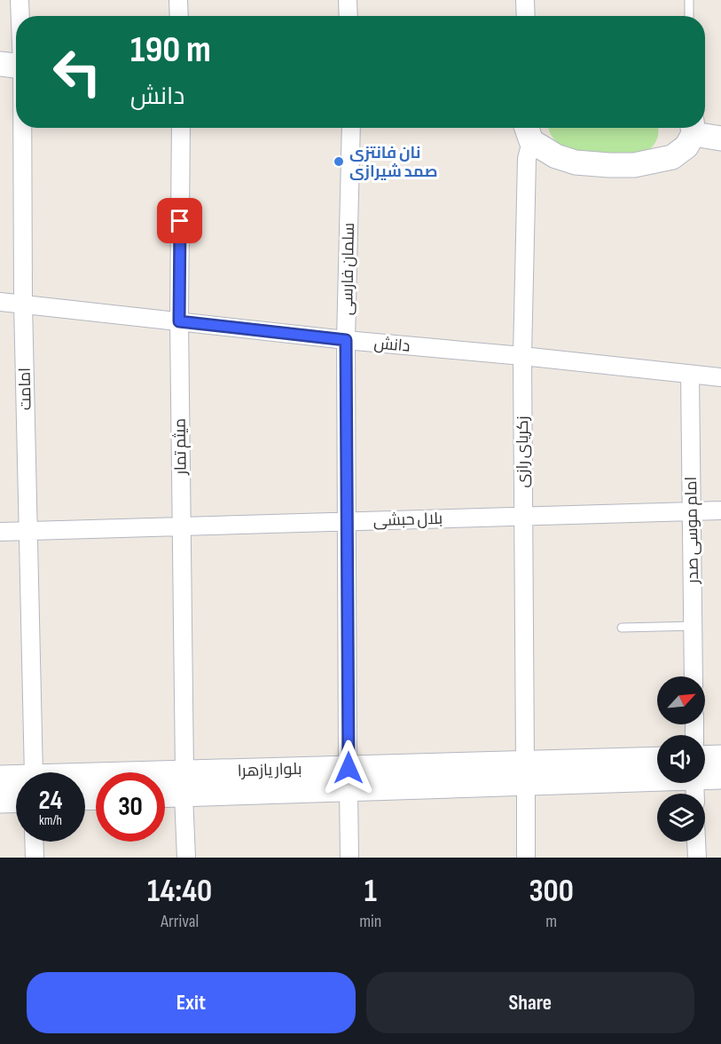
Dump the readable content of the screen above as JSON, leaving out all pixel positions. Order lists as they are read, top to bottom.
{
  "streets": {
    "street": [
      "سلمان فارسی",
      "دانش",
      "امامت",
      "میثم تمار",
      "زکریای رازی",
      "بلال حبشی",
      "امام موسی صدر",
      "بلوار یازهرا"
    ]
  },
  "crossings": [
    ["سلمان فارسی", "دانش"],
    ["سلمان فارسی", "بلال حبشی"],
    ["سلمان فارسی", "بلوار یازهرا"],
    ["دانش", "امامت"],
    ["دانش", "میثم تمار"],
    ["دانش", "زکریای رازی"],
    ["دانش", "امام موسی صدر"],
    ["امامت", "بلال حبشی"],
    ["میثم تمار", "بلال حبشی"],
    ["میثم تمار", "بلوار یازهرا"],
    ["زکریای رازی", "بلال حبشی"],
    ["زکریای رازی", "بلوار یازهرا"],
    ["بلال حبشی", "امام موسی صدر"]
  ],
  "places": ["نان فانتزی صمد شیرازی"],
  "north": "top right",
  "page": {
    "turn": ["190 m", "دانش"],
    "speed": "24 km/h",
    "limit": "30",
    "eta": [
      "14:40",
      "Arrival",
      "1",
      "min",
      "300",
      "m"
    ],
    "buttons": ["Exit", "Share"]
  }
}
